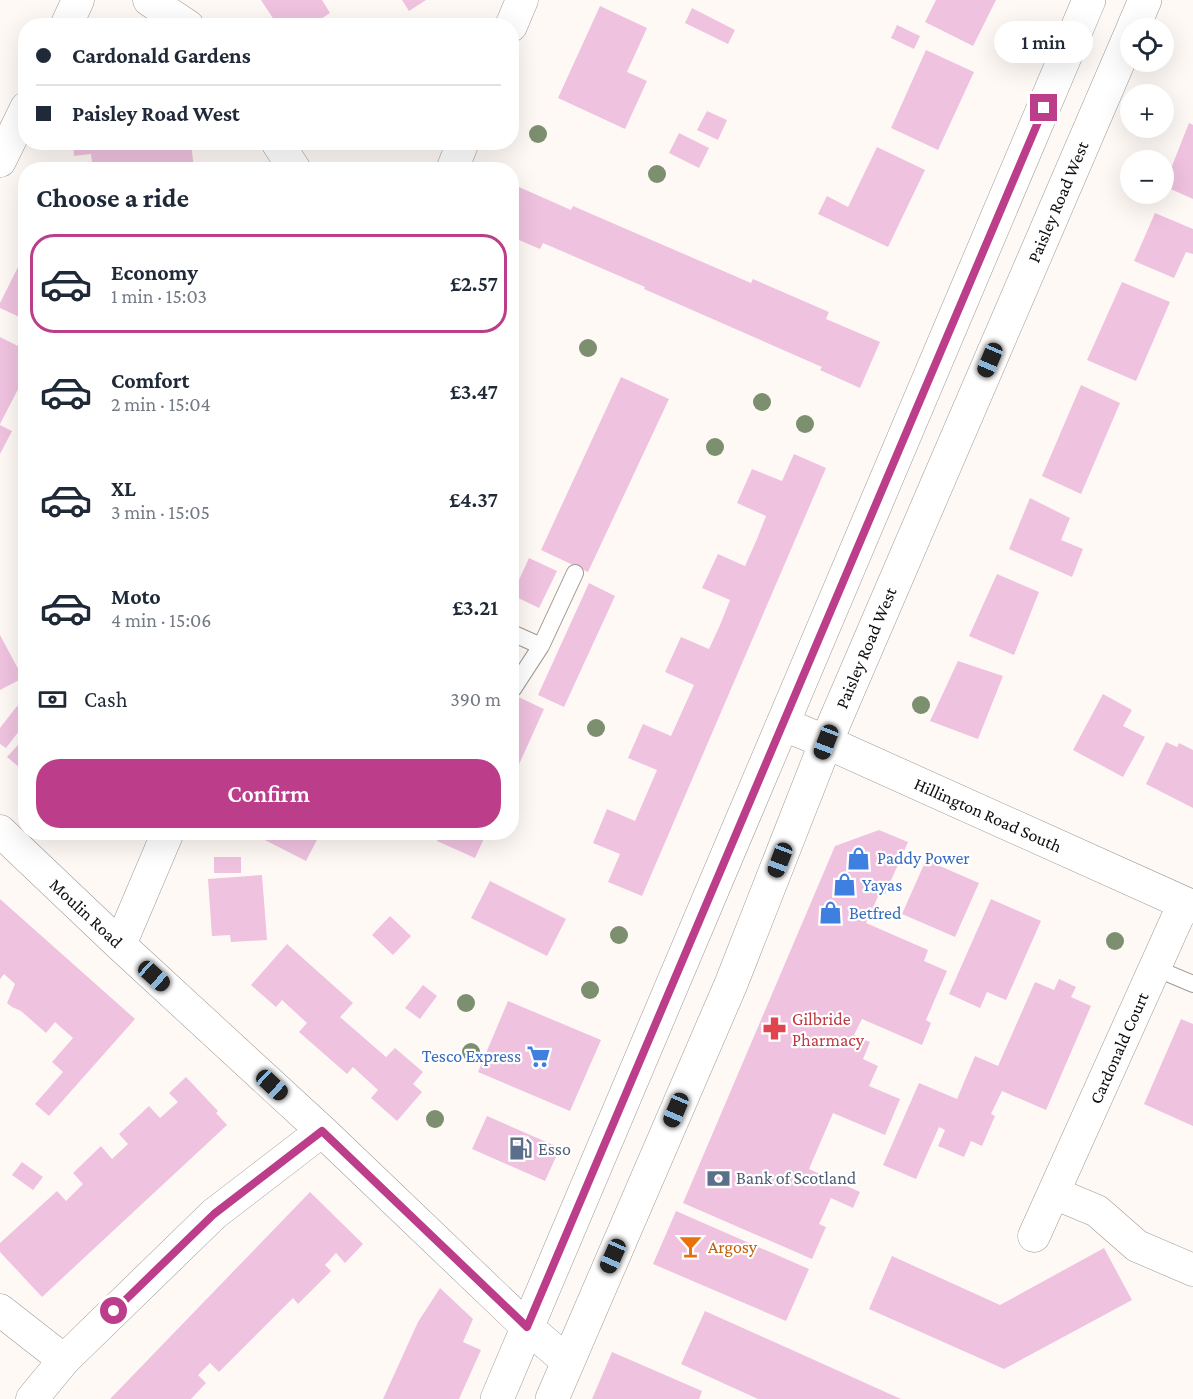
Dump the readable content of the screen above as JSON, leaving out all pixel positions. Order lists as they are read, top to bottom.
{
  "streets": {
    "main road": ["Paisley Road West", "Hillington Road South"],
    "street": ["Moulin Road", "Cardonald Court"]
  },
  "crossings": [
    ["Paisley Road West", "Hillington Road South"],
    ["Paisley Road West", "Moulin Road"],
    ["Hillington Road South", "Cardonald Court"]
  ],
  "places": {
    "shop": ["Paddy Power", "Yayas", "Betfred"],
    "pharmacy": ["Gilbride Pharmacy"],
    "supermarket": ["Tesco Express"],
    "fuel station": ["Esso"],
    "bank": ["Bank of Scotland"],
    "bar": ["Argosy"]
  },
  "page": {
    "map_buttons": ["+", "−"],
    "banner": ["Cardonald Gardens", "Paisley Road West"],
    "bubble": "1 min",
    "heading": "Choose a ride",
    "list": [
      {
        "name": "Economy",
        "note": "1 min · 15:03",
        "value": "£2.57"
      },
      {
        "name": "Comfort",
        "note": "2 min · 15:04",
        "value": "£3.47"
      },
      {
        "name": "XL",
        "note": "3 min · 15:05",
        "value": "£4.37"
      },
      {
        "name": "Moto",
        "note": "4 min · 15:06",
        "value": "£3.21"
      }
    ],
    "pay": ["Cash", "390 m"],
    "buttons": "Confirm"
  }
}
